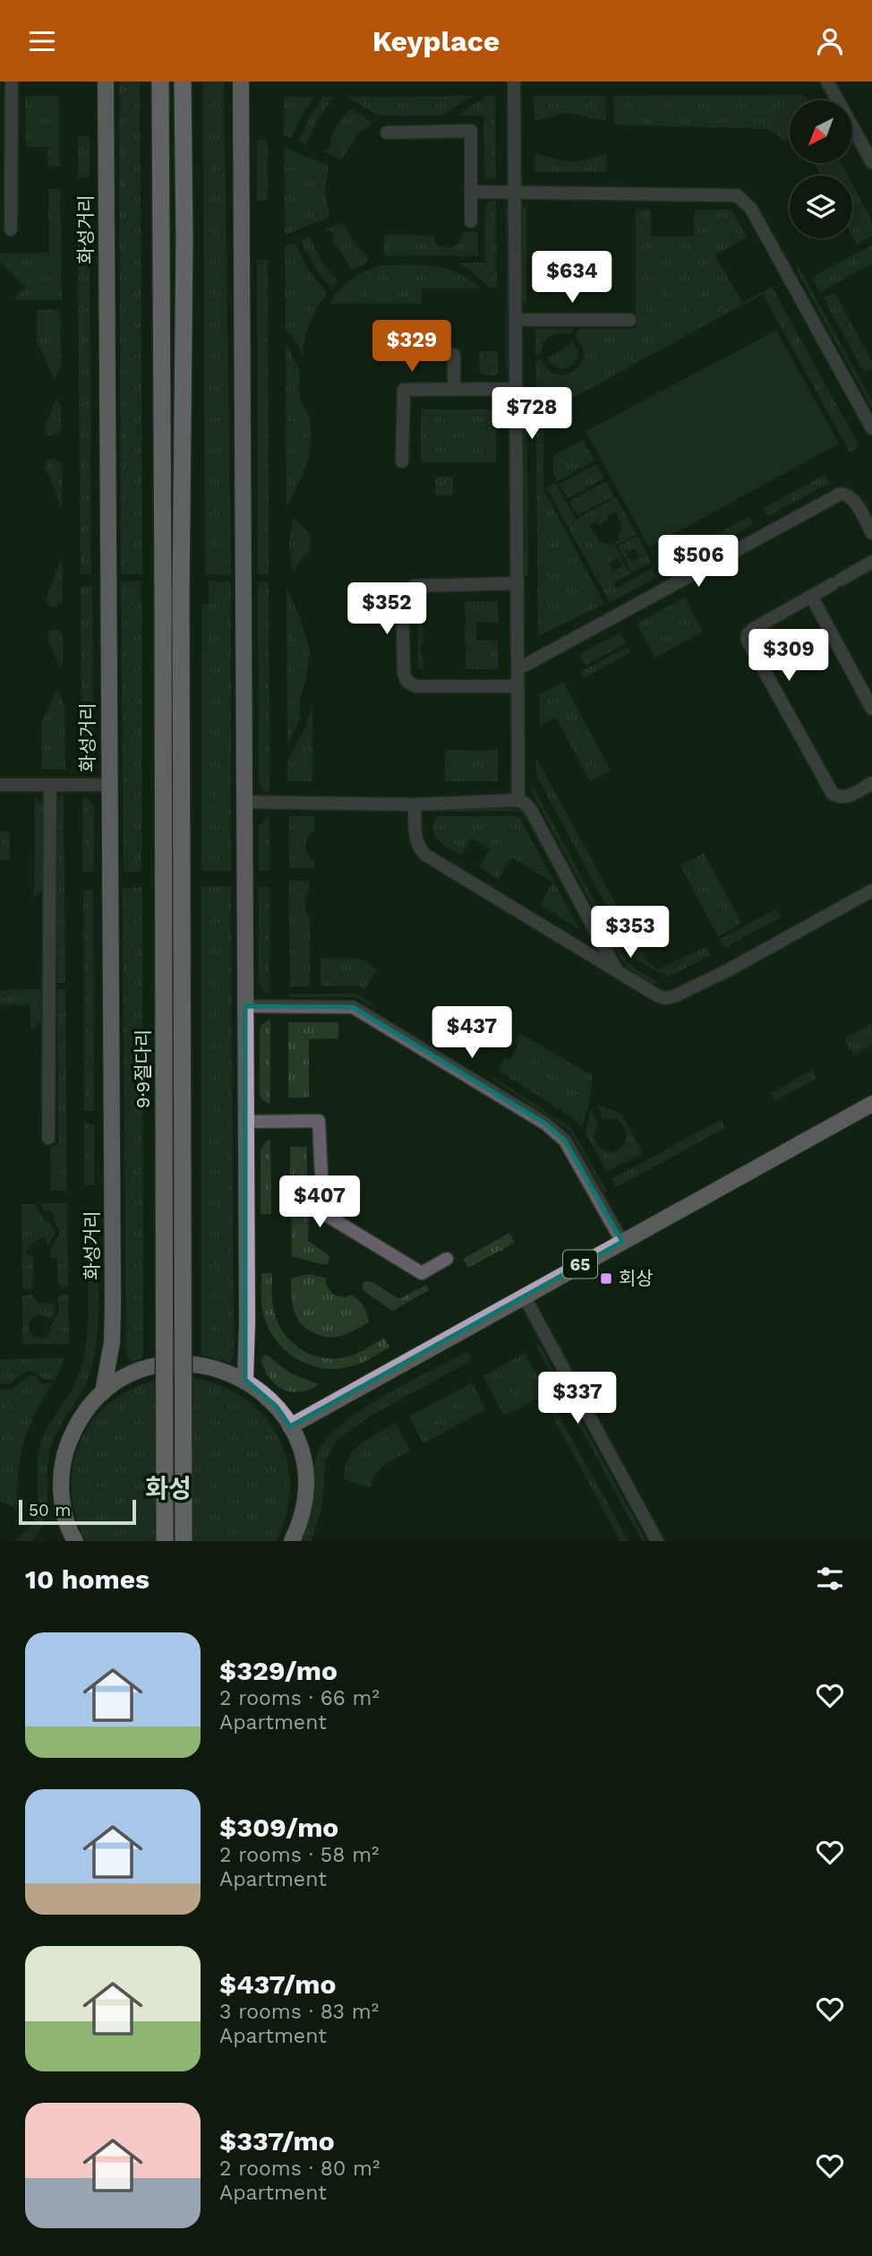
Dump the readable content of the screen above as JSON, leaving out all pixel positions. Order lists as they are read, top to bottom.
{
  "streets": {
    "highway": ["9·9절다리"],
    "main road": ["화성거리", "65"]
  },
  "districts": ["화성"],
  "places": {
    "transit": ["회상"]
  },
  "scale_bar": "50 m",
  "north": "bottom left",
  "page": {
    "header": "Keyplace",
    "price": [
      "$634",
      "$329",
      "$728",
      "$506",
      "$352",
      "$309",
      "$353",
      "$437",
      "$407",
      "$337"
    ],
    "scale": "50 m",
    "heading": "10 homes",
    "list": [
      {
        "name": "$329/mo",
        "note": "2 rooms · 66 m² · Apartment"
      },
      {
        "name": "$309/mo",
        "note": "2 rooms · 58 m² · Apartment"
      },
      {
        "name": "$437/mo",
        "note": "3 rooms · 83 m² · Apartment"
      },
      {
        "name": "$337/mo",
        "note": "2 rooms · 80 m² · Apartment"
      }
    ]
  }
}
